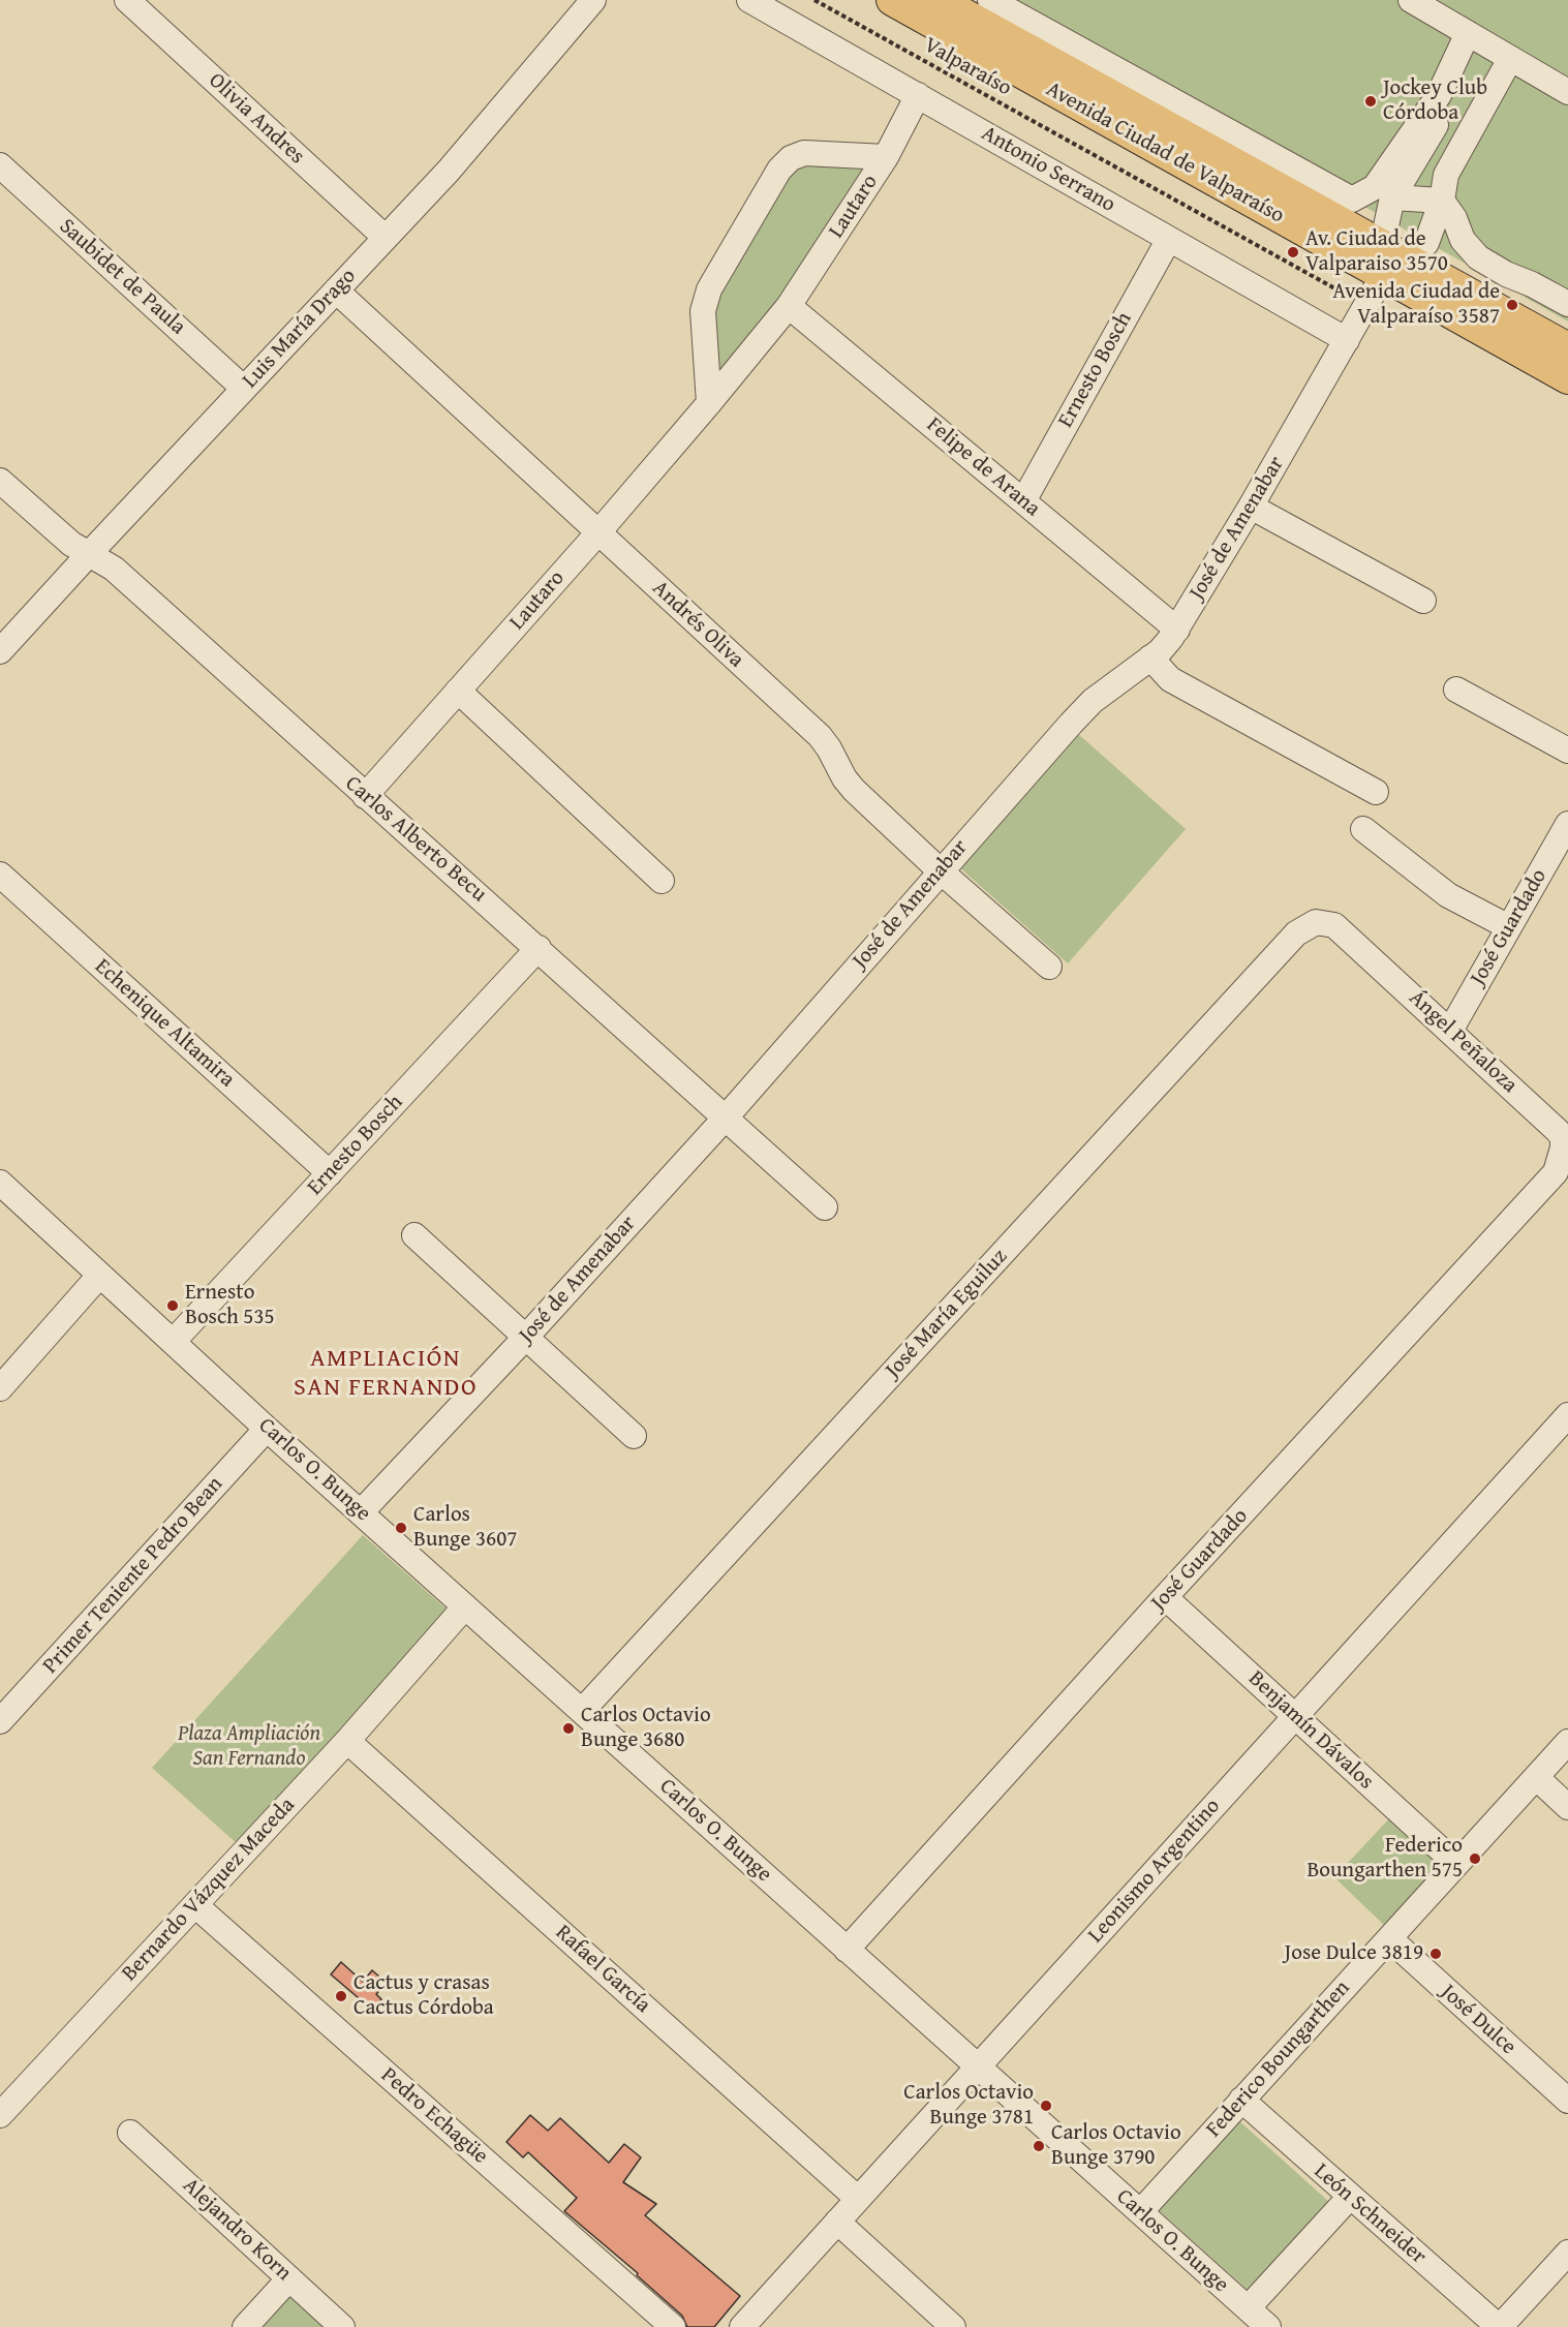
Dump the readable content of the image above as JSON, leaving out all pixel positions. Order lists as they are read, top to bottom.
{
  "streets": {
    "main road": ["Avenida Ciudad de Valparaíso"],
    "street": [
      "Olivia Andres",
      "Antonio Serrano",
      "Lautaro",
      "Saubidet de Paula",
      "Luis María Drago",
      "Ernesto Bosch",
      "Felipe de Arana",
      "José de Amenabar",
      "Andrés Oliva",
      "Carlos Alberto Becu",
      "José Guardado",
      "Echenique Altamira",
      "Ángel Peñaloza",
      "José María Eguiluz",
      "Carlos O. Bunge",
      "Primer Teniente Pedro Bean",
      "Benjamín Dávalos",
      "Leonismo Argentino",
      "Bernardo Vázquez Maceda",
      "Rafael García",
      "José Dulce",
      "Federico Boungarthen",
      "Pedro Echagüe",
      "León Schneider",
      "Alejandro Korn"
    ],
    "path": ["Valparaíso"]
  },
  "crossings": [
    ["Valparaíso", "José de Amenabar"],
    ["Olivia Andres", "Luis María Drago"],
    ["Avenida Ciudad de Valparaíso", "José de Amenabar"],
    ["Antonio Serrano", "Lautaro"],
    ["Antonio Serrano", "Ernesto Bosch"],
    ["Antonio Serrano", "José de Amenabar"],
    ["Lautaro", "Felipe de Arana"],
    ["Lautaro", "Andrés Oliva"],
    ["Lautaro", "Carlos Alberto Becu"],
    ["Saubidet de Paula", "Luis María Drago"],
    ["Luis María Drago", "Andrés Oliva"],
    ["Luis María Drago", "Carlos Alberto Becu"],
    ["Ernesto Bosch", "Felipe de Arana"],
    ["Ernesto Bosch", "Carlos Alberto Becu"],
    ["Ernesto Bosch", "Echenique Altamira"],
    ["Ernesto Bosch", "Carlos O. Bunge"],
    ["Felipe de Arana", "José de Amenabar"],
    ["José de Amenabar", "Andrés Oliva"],
    ["José de Amenabar", "Carlos Alberto Becu"],
    ["José de Amenabar", "Carlos O. Bunge"],
    ["José Guardado", "Ángel Peñaloza"],
    ["José Guardado", "Carlos O. Bunge"],
    ["José Guardado", "Benjamín Dávalos"],
    ["Ángel Peñaloza", "José María Eguiluz"],
    ["José María Eguiluz", "Carlos O. Bunge"],
    ["Carlos O. Bunge", "Primer Teniente Pedro Bean"],
    ["Carlos O. Bunge", "Leonismo Argentino"],
    ["Carlos O. Bunge", "Bernardo Vázquez Maceda"],
    ["Carlos O. Bunge", "Federico Boungarthen"],
    ["Benjamín Dávalos", "Leonismo Argentino"],
    ["Benjamín Dávalos", "Federico Boungarthen"],
    ["Leonismo Argentino", "Rafael García"],
    ["Bernardo Vázquez Maceda", "Rafael García"],
    ["Bernardo Vázquez Maceda", "Pedro Echagüe"],
    ["José Dulce", "Federico Boungarthen"],
    ["Federico Boungarthen", "León Schneider"]
  ],
  "districts": ["AMPLIACIÓN SAN FERNANDO"],
  "parks": ["Plaza Ampliación San Fernando"],
  "places": [
    "Jockey Club Córdoba",
    "Av. Ciudad de Valparaiso 3570",
    "Avenida Ciudad de Valparaíso 3587",
    "Ernesto Bosch 535",
    "Carlos Bunge 3607",
    "Carlos Octavio Bunge 3680",
    "Federico Boungarthen 575",
    "Jose Dulce 3819",
    "Cactus y crasas Cactus Córdoba",
    "Carlos Octavio Bunge 3781",
    "Carlos Octavio Bunge 3790"
  ]
}
